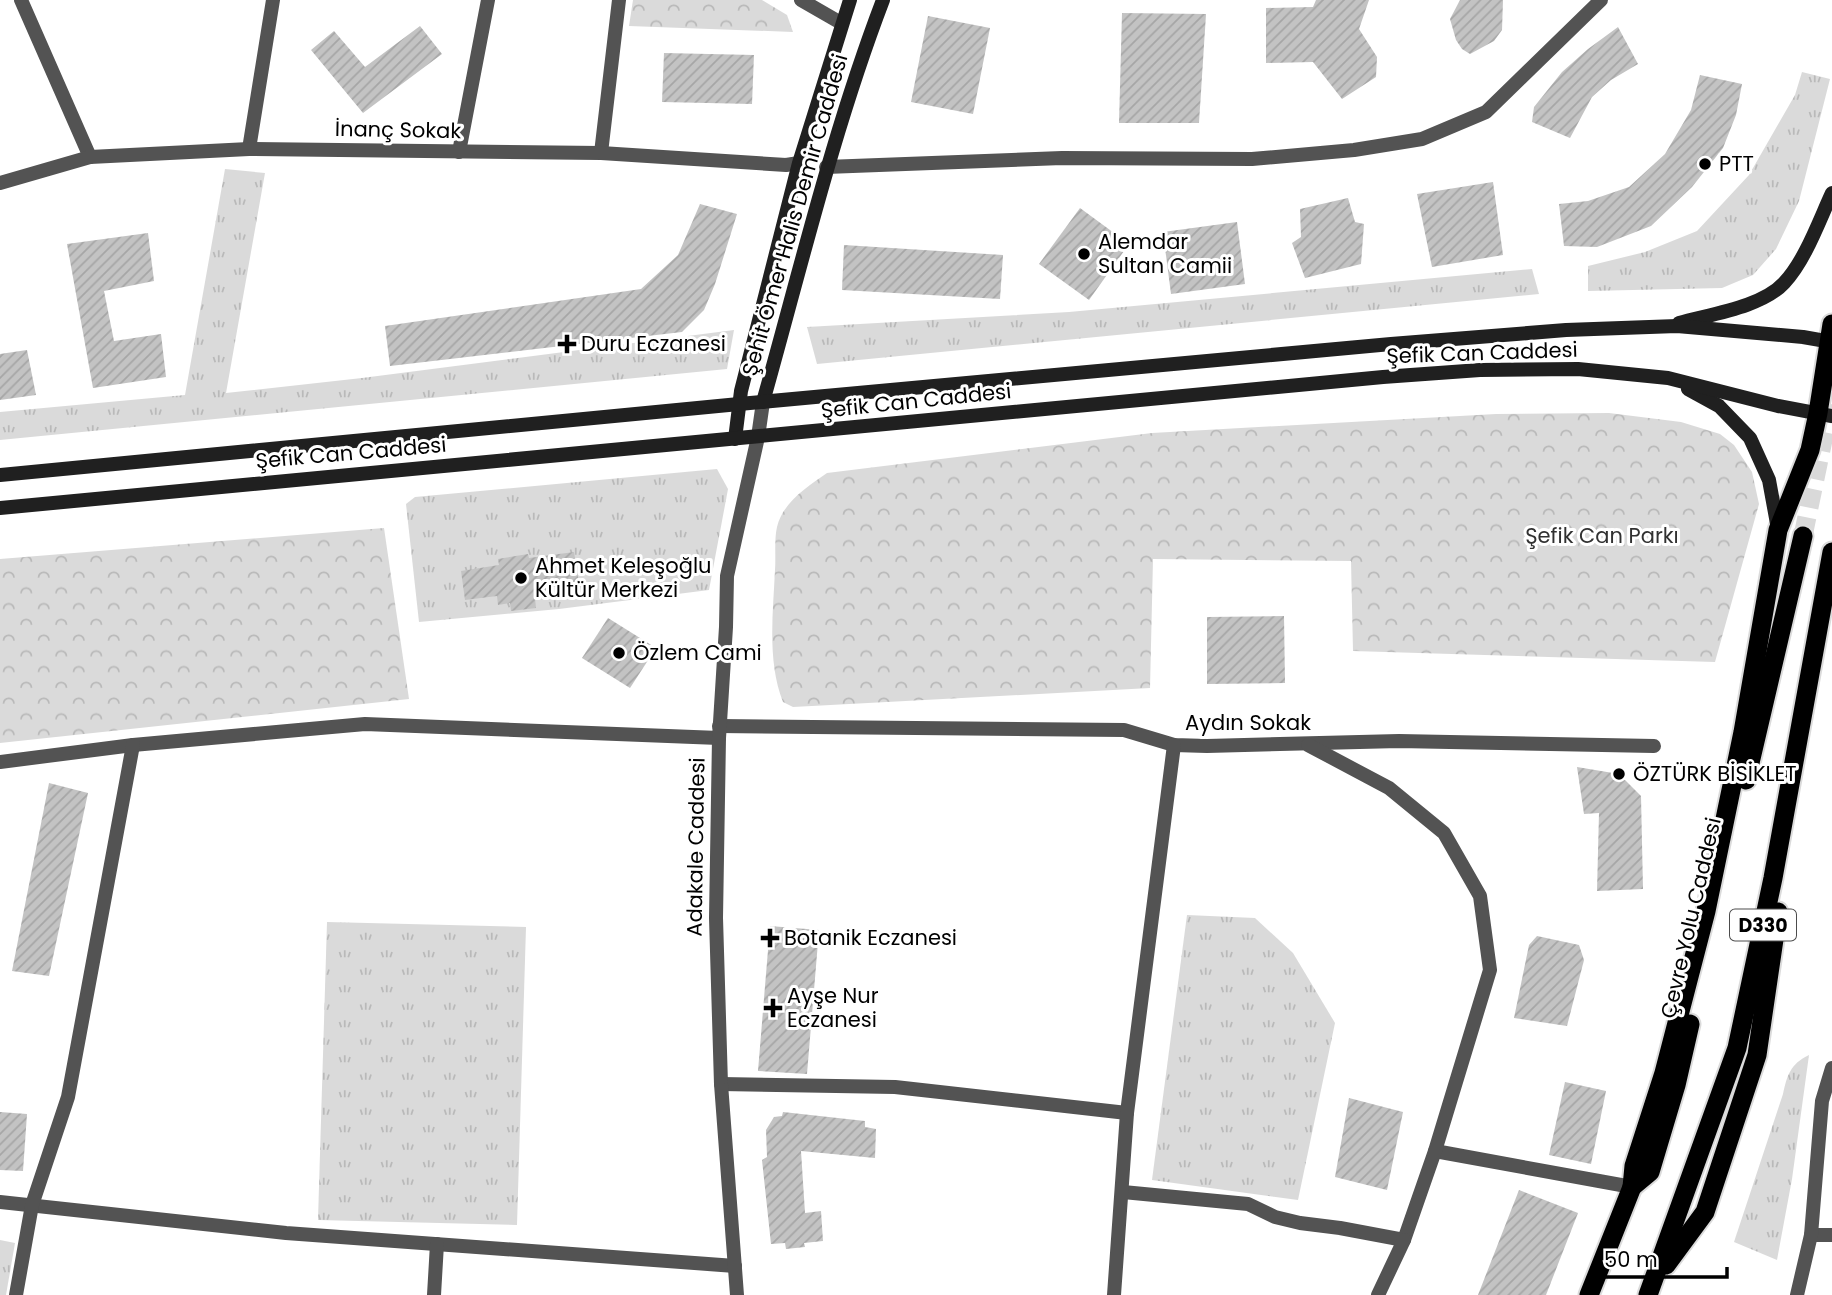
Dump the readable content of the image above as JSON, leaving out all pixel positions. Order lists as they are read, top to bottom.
{
  "streets": {
    "highway": ["Çevre Yolu Caddesi", "D330"],
    "main road": ["Şehit Ömer Halis Demir Caddesi", "Şefik Can Caddesi"],
    "street": ["İnanç Sokak", "Aydın Sokak", "Adakale Caddesi"]
  },
  "crossings": [
    ["İnanç Sokak", "Şehit Ömer Halis Demir Caddesi"],
    ["Şehit Ömer Halis Demir Caddesi", "Şefik Can Caddesi"],
    ["Şehit Ömer Halis Demir Caddesi", "Adakale Caddesi"],
    ["Şefik Can Caddesi", "Adakale Caddesi"],
    ["Aydın Sokak", "Adakale Caddesi"]
  ],
  "parks": ["Şefik Can Parkı"],
  "places": {
    "other": [
      "PTT",
      "Alemdar Sultan Camii",
      "Ahmet Keleşoğlu Kültür Merkezi",
      "Özlem Cami",
      "ÖZTÜRK BİSİKLET"
    ],
    "health": ["Duru Eczanesi", "Botanik Eczanesi", "Ayşe Nur Eczanesi"]
  },
  "scale_bar": "50 m"
}
